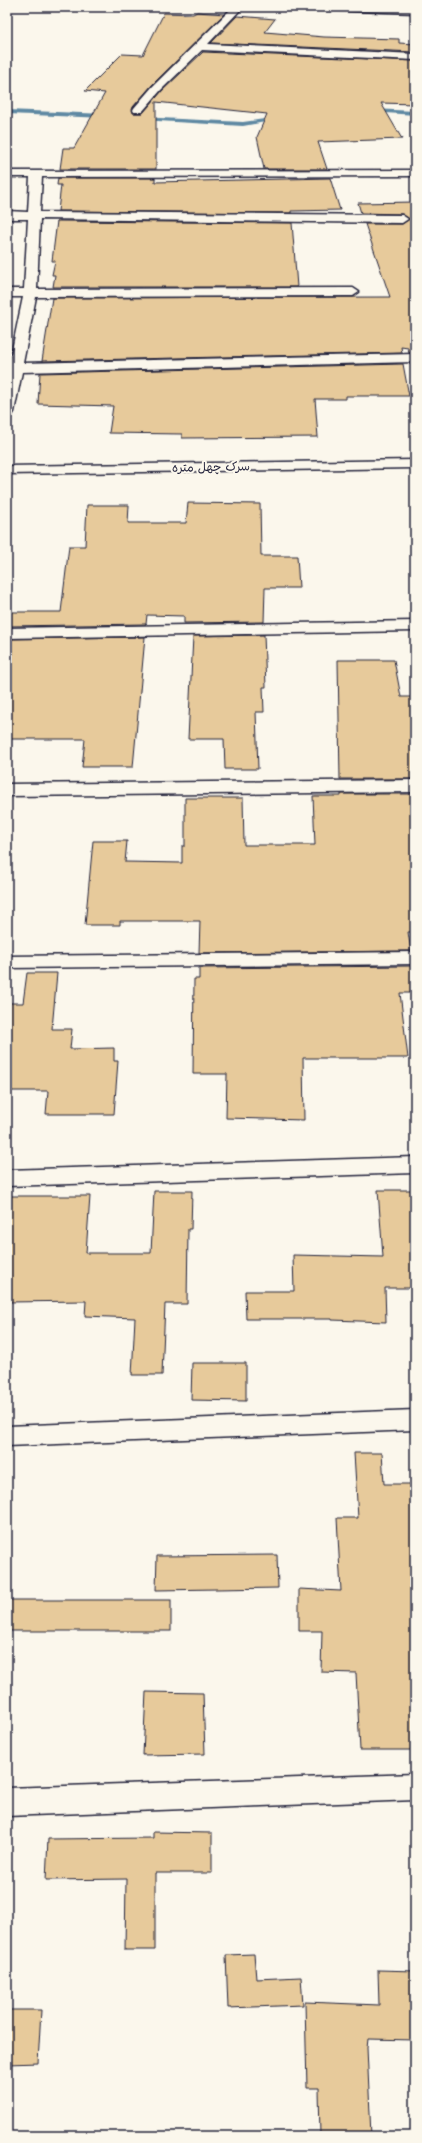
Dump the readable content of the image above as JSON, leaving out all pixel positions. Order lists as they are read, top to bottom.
{
  "streets": {
    "street": ["سرک چهل متره"]
  }
}
